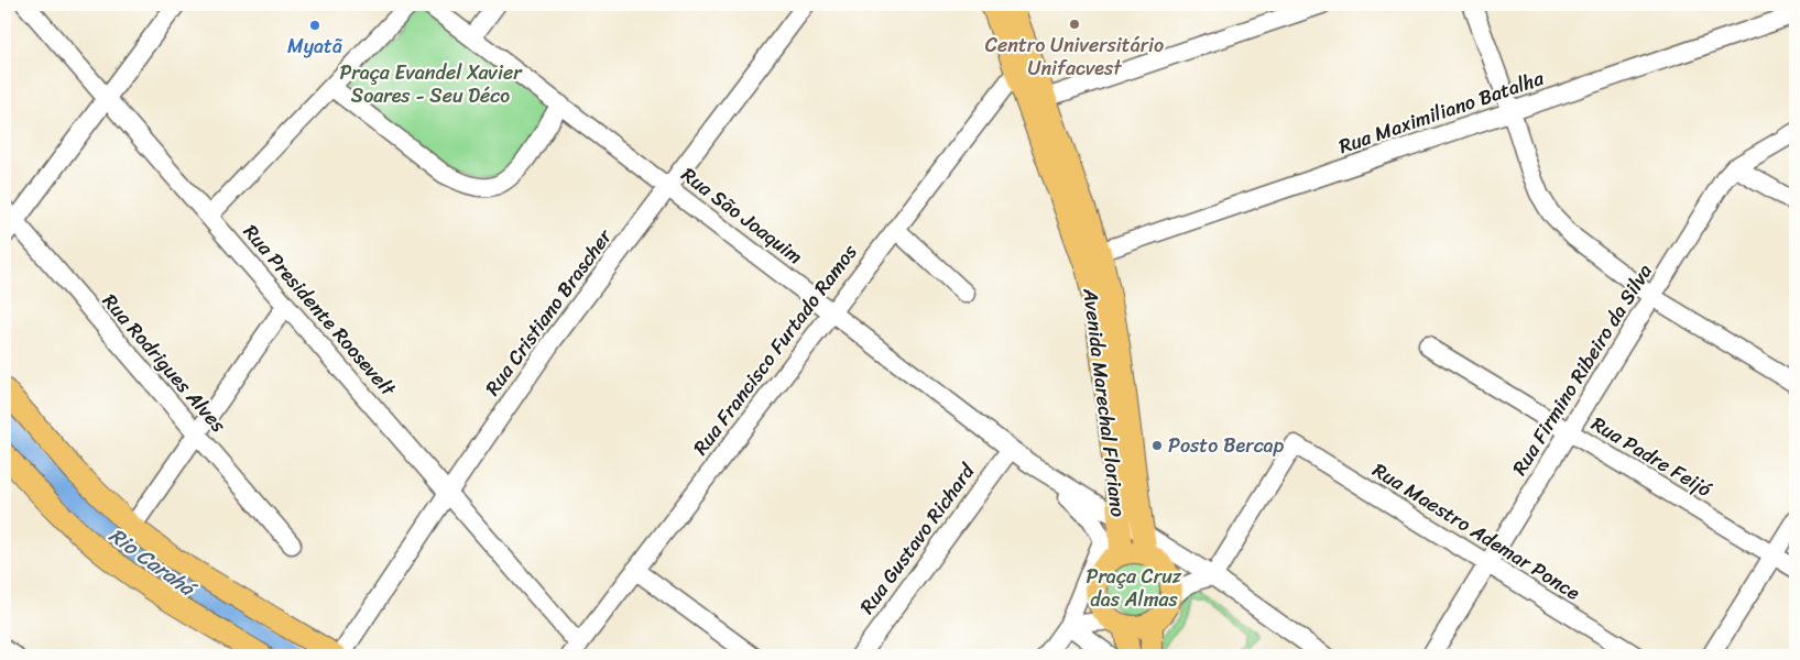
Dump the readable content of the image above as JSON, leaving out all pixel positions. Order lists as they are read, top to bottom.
{
  "streets": {
    "main road": ["Avenida Marechal Floriano"],
    "street": [
      "Rua Maximiliano Batalha",
      "Rua São Joaquim",
      "Rua Presidente Roosevelt",
      "Rua Cristiano Brascher",
      "Rua Francisco Furtado Ramos",
      "Rua Rodrigues Alves",
      "Rua Firmino Ribeiro da Silva",
      "Rua Padre Feijó",
      "Rua Maestro Ademar Ponce",
      "Rua Gustavo Richard"
    ]
  },
  "crossings": [
    ["Rua Maximiliano Batalha", "Avenida Marechal Floriano"],
    ["Rua São Joaquim", "Rua Cristiano Brascher"],
    ["Rua São Joaquim", "Rua Francisco Furtado Ramos"],
    ["Rua São Joaquim", "Avenida Marechal Floriano"],
    ["Rua São Joaquim", "Rua Gustavo Richard"],
    ["Rua Presidente Roosevelt", "Rua Cristiano Brascher"],
    ["Rua Presidente Roosevelt", "Rua Francisco Furtado Ramos"],
    ["Rua Francisco Furtado Ramos", "Avenida Marechal Floriano"],
    ["Rua Firmino Ribeiro da Silva", "Rua Padre Feijó"],
    ["Rua Firmino Ribeiro da Silva", "Rua Maestro Ademar Ponce"]
  ],
  "water": ["Rio Carahá"],
  "parks": ["Praça Evandel Xavier Soares - Seu Déco", "Praça Cruz das Almas"],
  "places": ["Centro Universitário Unifacvest", "Myatã", "Posto Bercap"]
}
